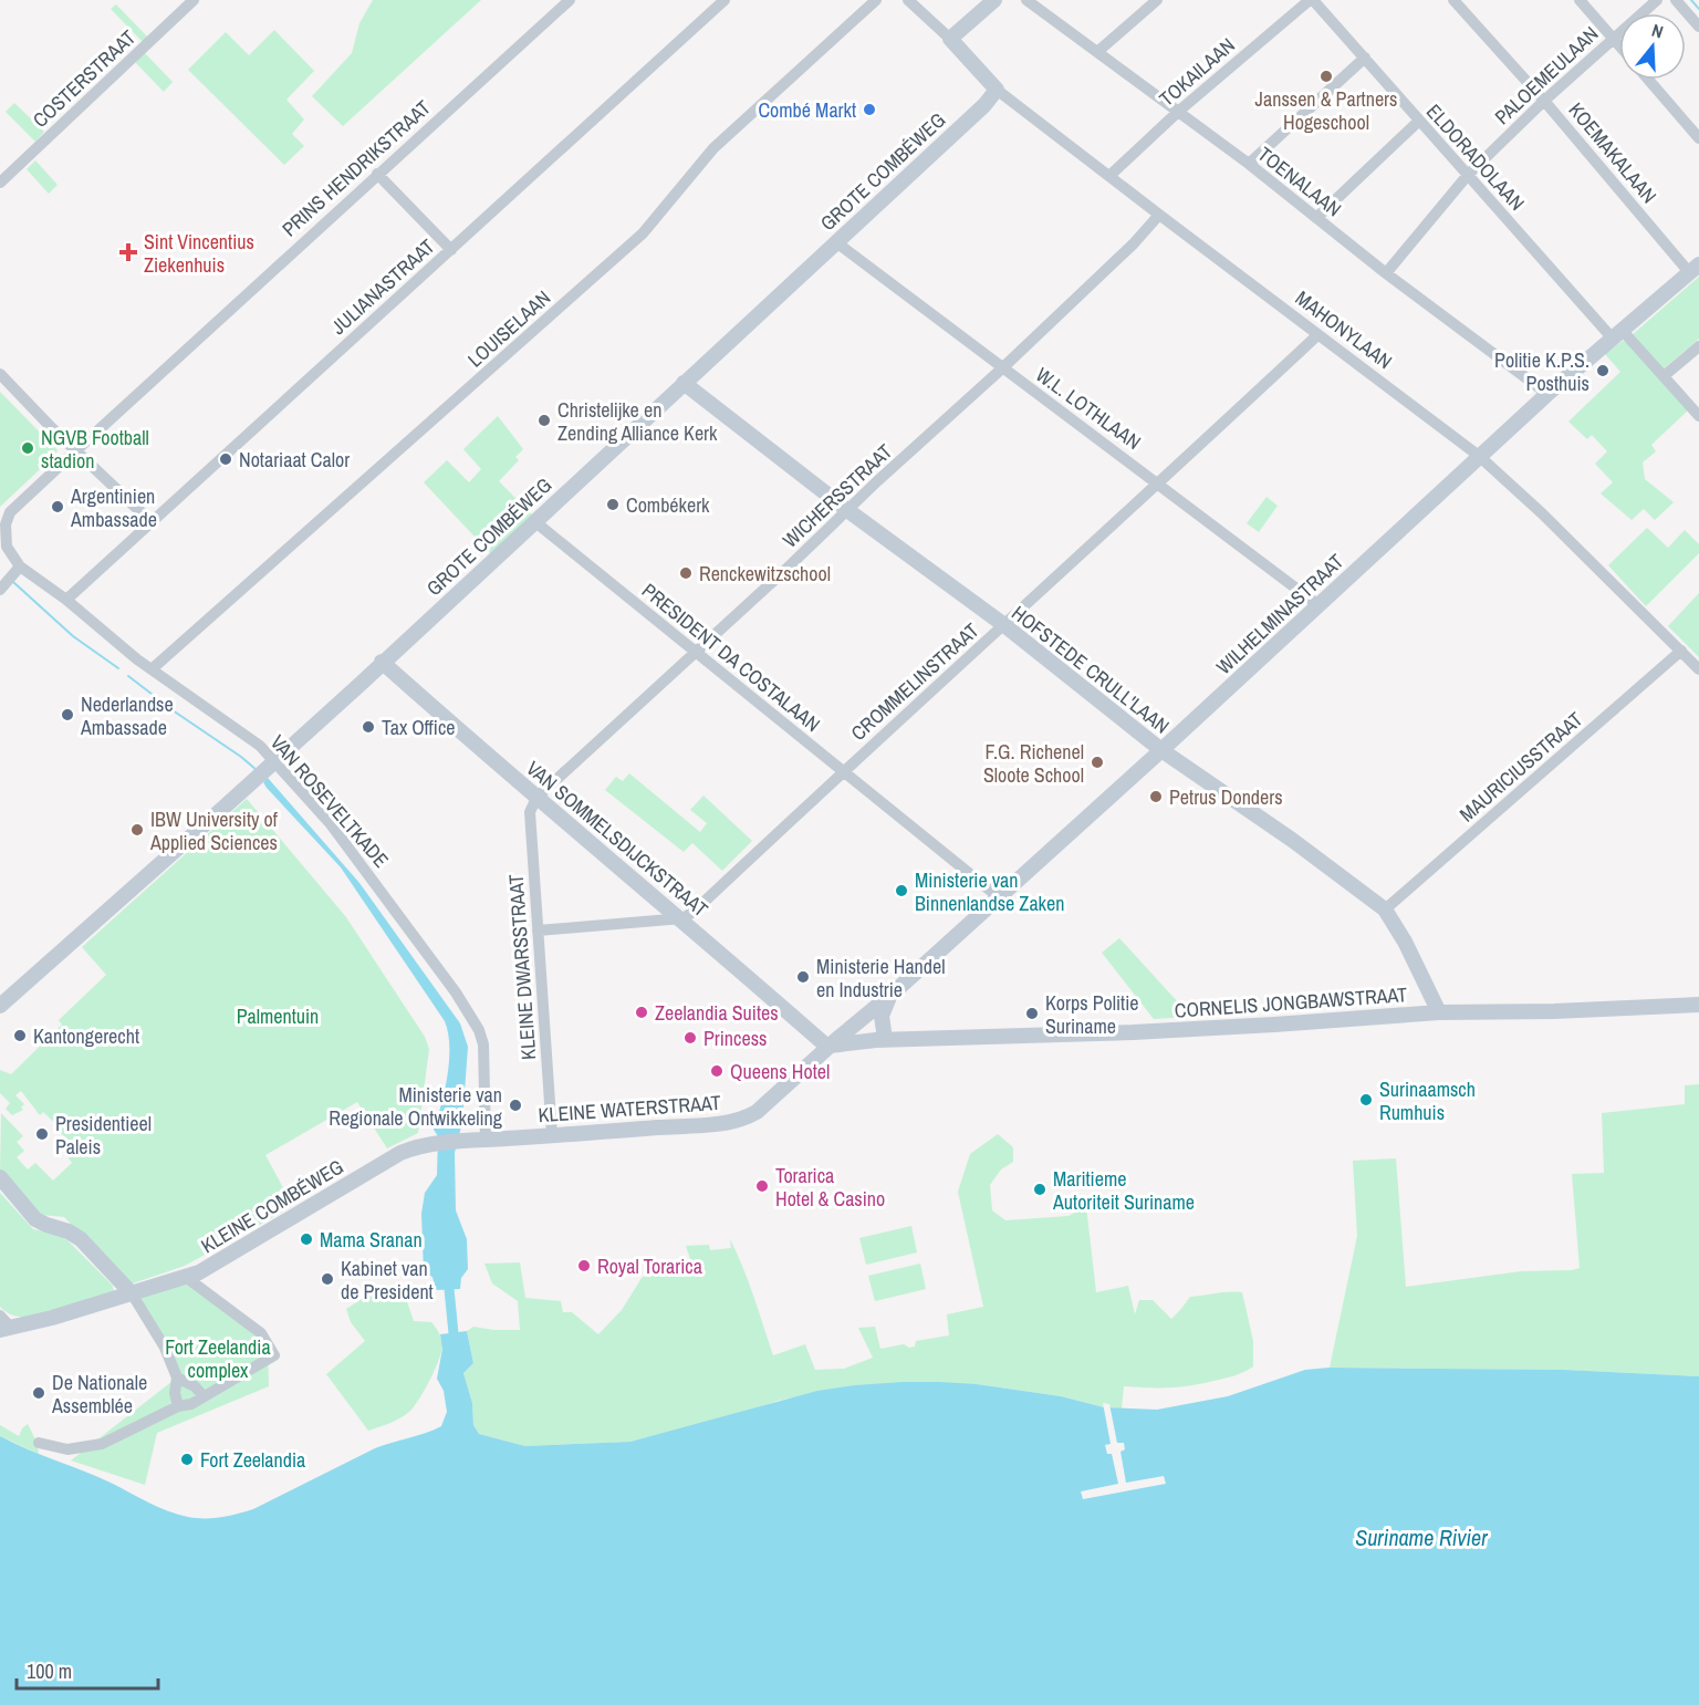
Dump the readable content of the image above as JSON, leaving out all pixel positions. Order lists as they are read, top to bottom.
{
  "streets": {
    "street": [
      "TOKAILAAN",
      "PALOEMEULAAN",
      "COSTERSTRAAT",
      "KOEMAKALAAN",
      "ELDORADOLAAN",
      "PRINS HENDRIKSTRAAT",
      "GROTE COMBÉWEG",
      "TOENALAAN",
      "JULIANASTRAAT",
      "LOUISELAAN",
      "MAHONYLAAN",
      "W.L. LOTHLAAN",
      "WICHERSSTRAAT",
      "WILHELMINASTRAAT",
      "PRESIDENT DA COSTALAAN",
      "HOFSTEDE CRULL'LAAN",
      "CROMMELINSTRAAT",
      "MAURICIUSSTRAAT",
      "VAN ROSEVELTKADE",
      "VAN SOMMELSDIJCKSTRAAT",
      "KLEINE DWARSSTRAAT",
      "CORNELIS JONGBAWSTRAAT",
      "KLEINE WATERSTRAAT",
      "KLEINE COMBÉWEG"
    ]
  },
  "crossings": [
    ["TOKAILAAN", "ELDORADOLAAN"],
    ["TOKAILAAN", "TOENALAAN"],
    ["TOKAILAAN", "MAHONYLAAN"],
    ["PALOEMEULAAN", "KOEMAKALAAN"],
    ["PALOEMEULAAN", "ELDORADOLAAN"],
    ["PALOEMEULAAN", "TOENALAAN"],
    ["KOEMAKALAAN", "WILHELMINASTRAAT"],
    ["ELDORADOLAAN", "WILHELMINASTRAAT"],
    ["PRINS HENDRIKSTRAAT", "VAN ROSEVELTKADE"],
    ["GROTE COMBÉWEG", "MAHONYLAAN"],
    ["GROTE COMBÉWEG", "W.L. LOTHLAAN"],
    ["GROTE COMBÉWEG", "PRESIDENT DA COSTALAAN"],
    ["GROTE COMBÉWEG", "HOFSTEDE CRULL'LAAN"],
    ["GROTE COMBÉWEG", "VAN ROSEVELTKADE"],
    ["GROTE COMBÉWEG", "VAN SOMMELSDIJCKSTRAAT"],
    ["TOENALAAN", "WILHELMINASTRAAT"],
    ["JULIANASTRAAT", "VAN ROSEVELTKADE"],
    ["LOUISELAAN", "VAN ROSEVELTKADE"],
    ["MAHONYLAAN", "WICHERSSTRAAT"],
    ["MAHONYLAAN", "WILHELMINASTRAAT"],
    ["MAHONYLAAN", "CROMMELINSTRAAT"],
    ["MAHONYLAAN", "MAURICIUSSTRAAT"],
    ["W.L. LOTHLAAN", "WICHERSSTRAAT"],
    ["W.L. LOTHLAAN", "WILHELMINASTRAAT"],
    ["W.L. LOTHLAAN", "CROMMELINSTRAAT"],
    ["WICHERSSTRAAT", "PRESIDENT DA COSTALAAN"],
    ["WICHERSSTRAAT", "HOFSTEDE CRULL'LAAN"],
    ["WICHERSSTRAAT", "VAN SOMMELSDIJCKSTRAAT"],
    ["WICHERSSTRAAT", "KLEINE DWARSSTRAAT"],
    ["WILHELMINASTRAAT", "PRESIDENT DA COSTALAAN"],
    ["WILHELMINASTRAAT", "HOFSTEDE CRULL'LAAN"],
    ["WILHELMINASTRAAT", "KLEINE WATERSTRAAT"],
    ["PRESIDENT DA COSTALAAN", "CROMMELINSTRAAT"],
    ["HOFSTEDE CRULL'LAAN", "CROMMELINSTRAAT"],
    ["HOFSTEDE CRULL'LAAN", "MAURICIUSSTRAAT"],
    ["HOFSTEDE CRULL'LAAN", "CORNELIS JONGBAWSTRAAT"],
    ["CROMMELINSTRAAT", "VAN SOMMELSDIJCKSTRAAT"],
    ["VAN ROSEVELTKADE", "KLEINE WATERSTRAAT"],
    ["VAN SOMMELSDIJCKSTRAAT", "KLEINE DWARSSTRAAT"],
    ["VAN SOMMELSDIJCKSTRAAT", "KLEINE WATERSTRAAT"],
    ["KLEINE DWARSSTRAAT", "KLEINE WATERSTRAAT"],
    ["KLEINE WATERSTRAAT", "KLEINE COMBÉWEG"]
  ],
  "water": ["Suriname Rivier"],
  "parks": ["Palmentuin", "Fort Zeelandia complex"],
  "places": {
    "other": [
      "Janssen & Partners Hogeschool",
      "Combé Markt",
      "Politie K.P.S. Posthuis",
      "Christelijke en Zending Alliance Kerk",
      "NGVB Football stadion",
      "Notariaat Calor",
      "Combékerk",
      "Argentinien Ambassade",
      "Renckewitzschool",
      "Nederlandse Ambassade",
      "Tax Office",
      "F.G. Richenel Sloote School",
      "Petrus Donders",
      "IBW University of Applied Sciences",
      "Ministerie van Binnenlandse Zaken",
      "Ministerie Handel en Industrie",
      "Zeelandia Suites",
      "Korps Politie Suriname",
      "Kantongerecht",
      "Princess",
      "Queens Hotel",
      "Surinaamsch Rumhuis",
      "Ministerie van Regionale Ontwikkeling",
      "Presidentieel Paleis",
      "Torarica Hotel & Casino",
      "Maritieme Autoriteit Suriname",
      "Mama Sranan",
      "Royal Torarica",
      "Kabinet van de President",
      "De Nationale Assemblée",
      "Fort Zeelandia"
    ],
    "health": ["Sint Vincentius Ziekenhuis"]
  },
  "scale_bar": "100 m",
  "north": "top"
}
